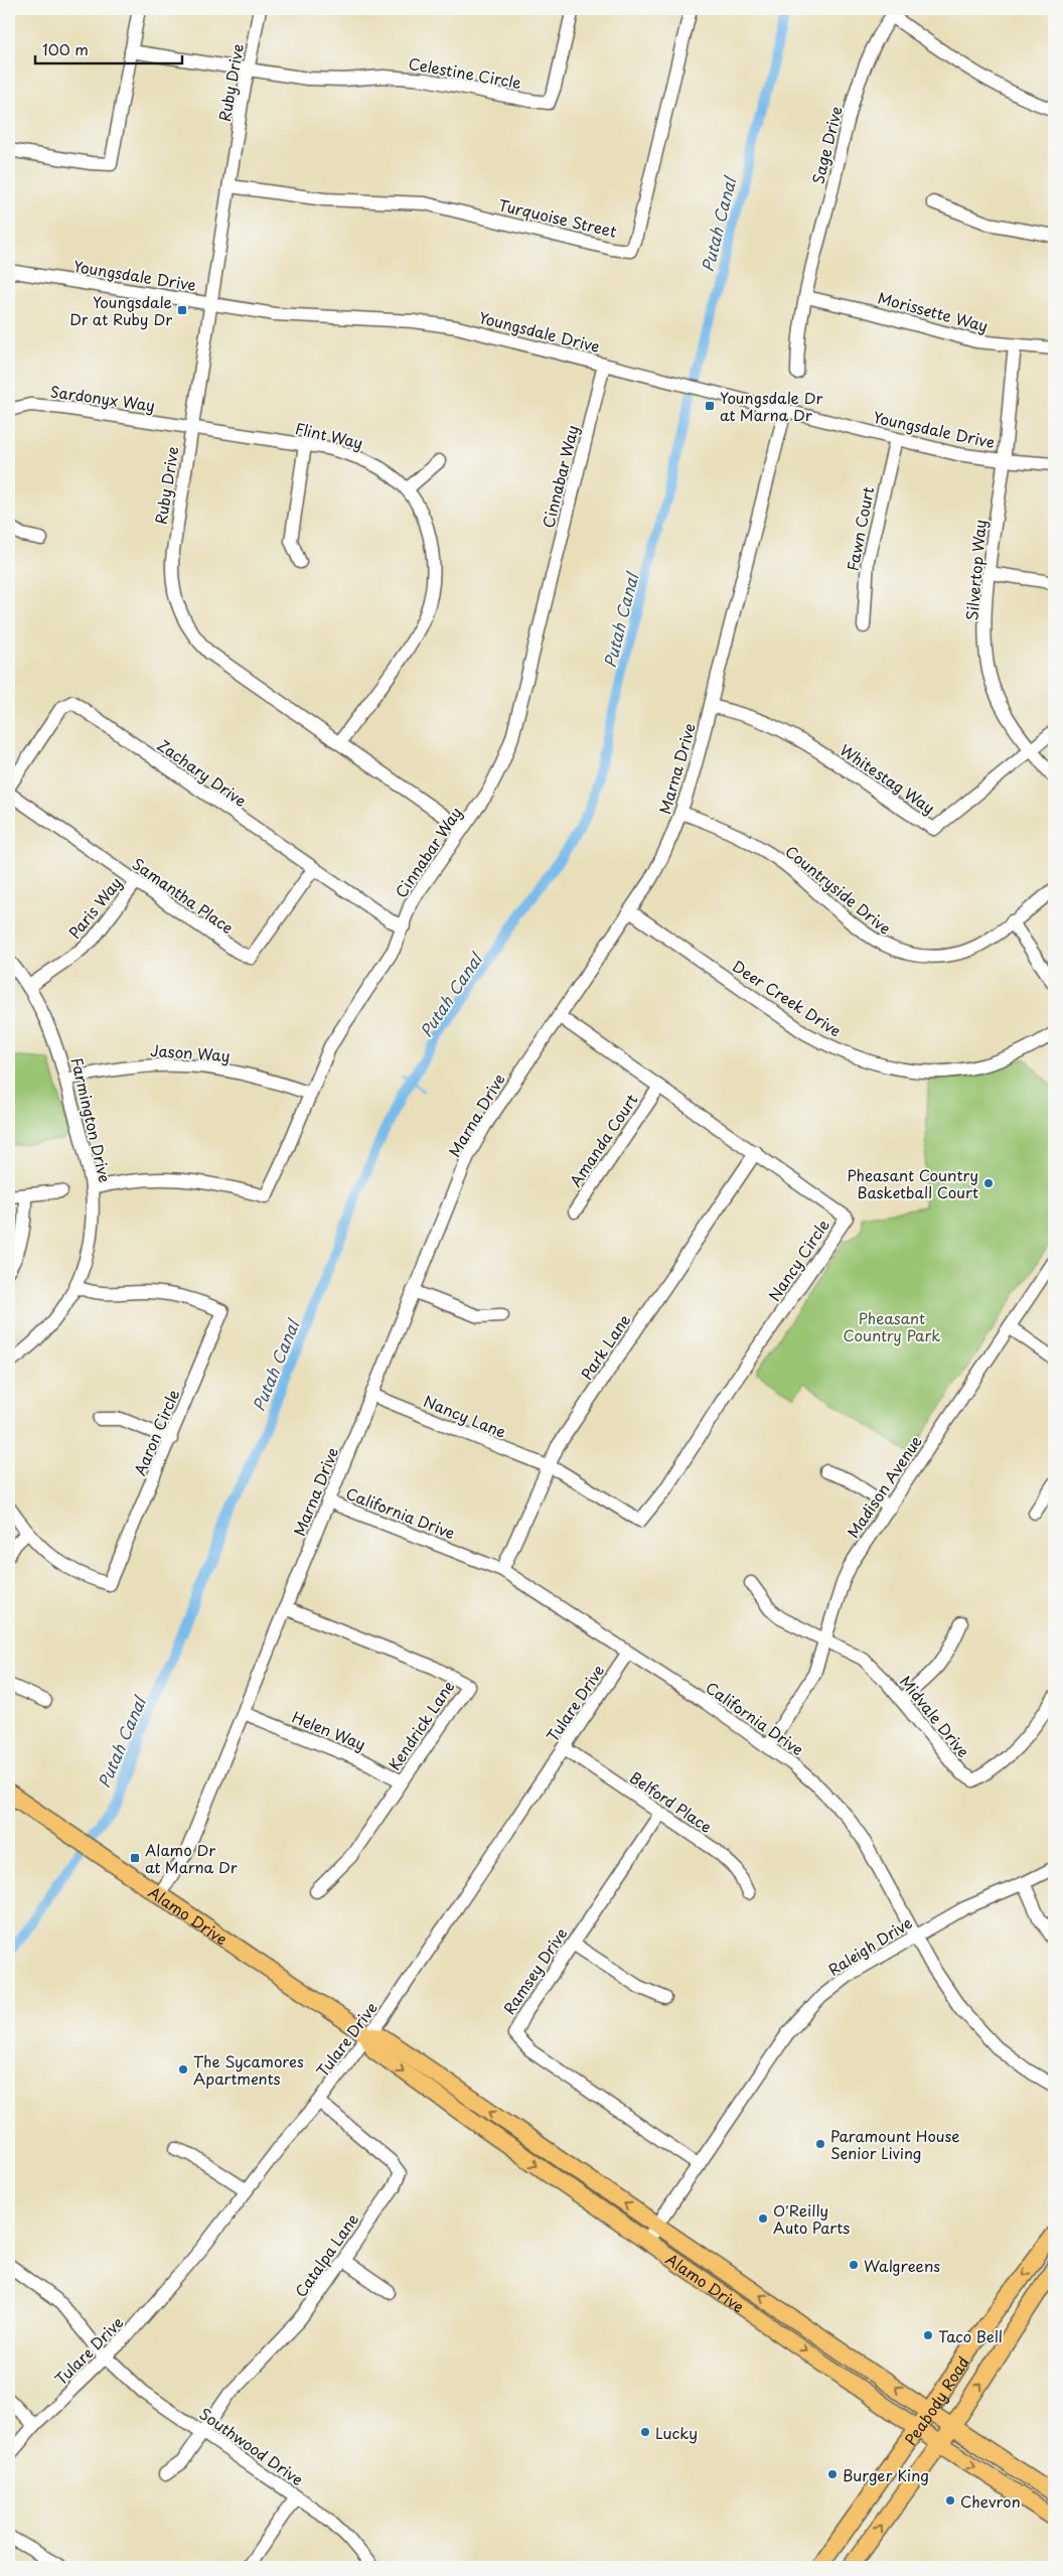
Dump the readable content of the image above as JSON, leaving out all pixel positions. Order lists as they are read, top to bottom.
{
  "streets": {
    "main road": ["Alamo Drive", "Peabody Road"],
    "street": [
      "Celestine Circle",
      "Ruby Drive",
      "Sage Drive",
      "Turquoise Street",
      "Youngsdale Drive",
      "Morissette Way",
      "Sardonyx Way",
      "Flint Way",
      "Cinnabar Way",
      "Fawn Court",
      "Silvertop Way",
      "Marna Drive",
      "Zachary Drive",
      "Whitestag Way",
      "Countryside Drive",
      "Samantha Place",
      "Paris Way",
      "Deer Creek Drive",
      "Jason Way",
      "Farmington Drive",
      "Amanda Court",
      "Nancy Circle",
      "Park Lane",
      "Nancy Lane",
      "Aaron Circle",
      "Madison Avenue",
      "California Drive",
      "Tulare Drive",
      "Midvale Drive",
      "Kendrick Lane",
      "Helen Way",
      "Belford Place",
      "Raleigh Drive",
      "Ramsey Drive",
      "Catalpa Lane",
      "Southwood Drive"
    ]
  },
  "crossings": [
    ["Celestine Circle", "Ruby Drive"],
    ["Ruby Drive", "Turquoise Street"],
    ["Ruby Drive", "Youngsdale Drive"],
    ["Ruby Drive", "Sardonyx Way"],
    ["Ruby Drive", "Flint Way"],
    ["Ruby Drive", "Cinnabar Way"],
    ["Sage Drive", "Morissette Way"],
    ["Youngsdale Drive", "Cinnabar Way"],
    ["Youngsdale Drive", "Fawn Court"],
    ["Youngsdale Drive", "Silvertop Way"],
    ["Youngsdale Drive", "Marna Drive"],
    ["Morissette Way", "Silvertop Way"],
    ["Sardonyx Way", "Flint Way"],
    ["Cinnabar Way", "Zachary Drive"],
    ["Cinnabar Way", "Jason Way"],
    ["Cinnabar Way", "Farmington Drive"],
    ["Silvertop Way", "Whitestag Way"],
    ["Marna Drive", "Whitestag Way"],
    ["Marna Drive", "Countryside Drive"],
    ["Marna Drive", "Deer Creek Drive"],
    ["Marna Drive", "Nancy Circle"],
    ["Marna Drive", "Nancy Lane"],
    ["Marna Drive", "California Drive"],
    ["Marna Drive", "Kendrick Lane"],
    ["Marna Drive", "Helen Way"],
    ["Marna Drive", "Alamo Drive"],
    ["Zachary Drive", "Samantha Place"],
    ["Samantha Place", "Paris Way"],
    ["Paris Way", "Farmington Drive"],
    ["Jason Way", "Farmington Drive"],
    ["Farmington Drive", "Aaron Circle"],
    ["Amanda Court", "Nancy Circle"],
    ["Nancy Circle", "Park Lane"],
    ["Nancy Circle", "Nancy Lane"],
    ["Park Lane", "Nancy Lane"],
    ["Park Lane", "California Drive"],
    ["Madison Avenue", "California Drive"],
    ["Madison Avenue", "Midvale Drive"],
    ["California Drive", "Tulare Drive"],
    ["California Drive", "Raleigh Drive"],
    ["Tulare Drive", "Belford Place"],
    ["Tulare Drive", "Alamo Drive"],
    ["Tulare Drive", "Catalpa Lane"],
    ["Tulare Drive", "Southwood Drive"],
    ["Kendrick Lane", "Helen Way"],
    ["Belford Place", "Ramsey Drive"],
    ["Alamo Drive", "Raleigh Drive"],
    ["Alamo Drive", "Peabody Road"],
    ["Raleigh Drive", "Ramsey Drive"],
    ["Catalpa Lane", "Southwood Drive"]
  ],
  "water": ["Putah Canal"],
  "parks": ["Pheasant Country Park"],
  "places": {
    "transit": ["Youngsdale Dr at Ruby Dr", "Youngsdale Dr at Marna Dr", "Alamo Dr at Marna Dr"],
    "other": [
      "Pheasant Country Basketball Court",
      "The Sycamores Apartments",
      "Paramount House Senior Living",
      "O'Reilly Auto Parts",
      "Walgreens",
      "Taco Bell",
      "Lucky",
      "Burger King",
      "Chevron"
    ]
  },
  "scale_bar": "100 m"
}
